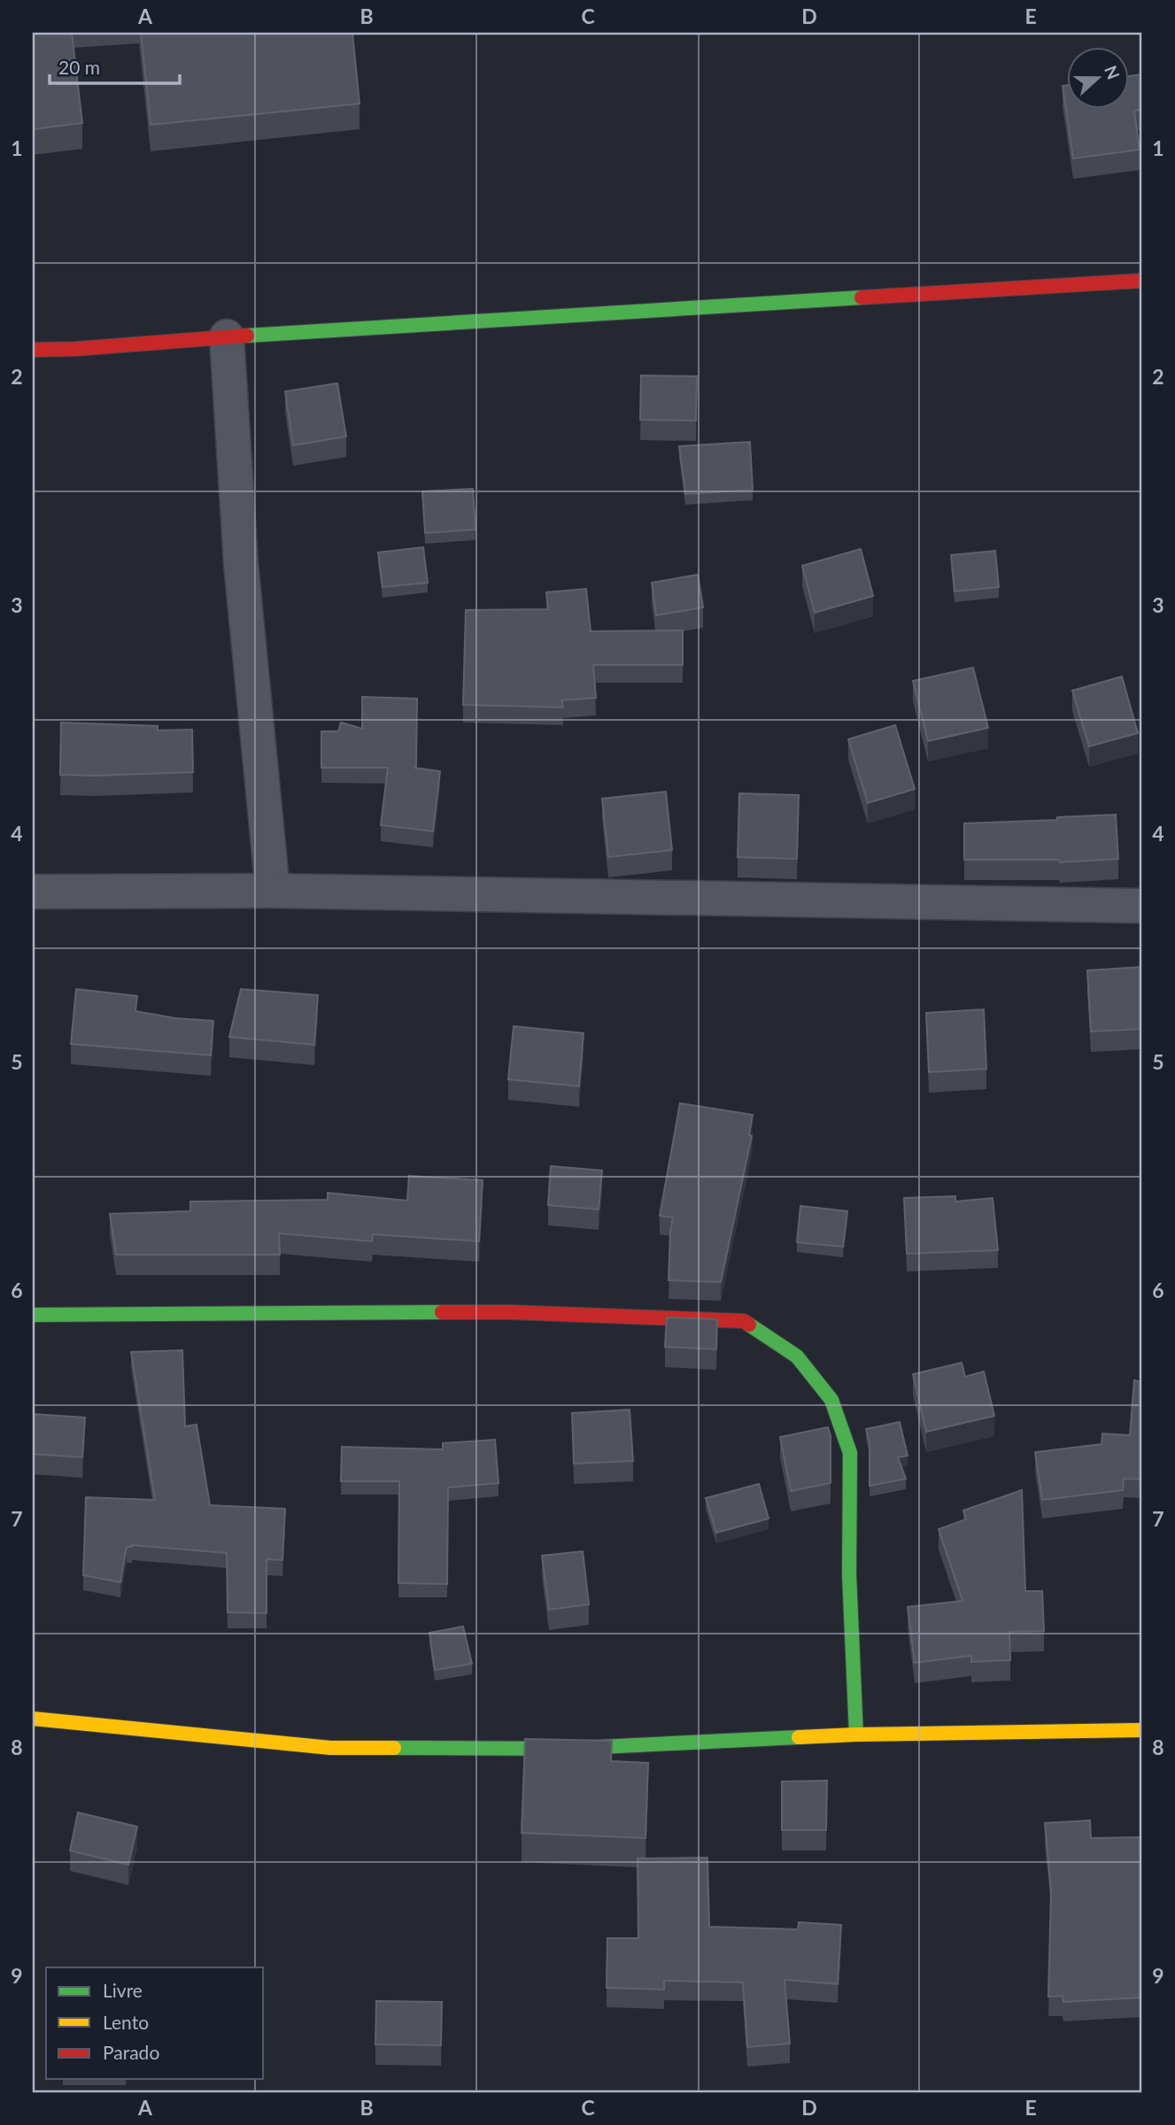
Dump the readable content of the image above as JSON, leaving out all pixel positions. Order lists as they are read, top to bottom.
{
  "legend": ["Livre", "Lento", "Parado"],
  "scale_bar": "20 m",
  "north": "right",
  "grid": {
    "columns": [
      "A",
      "B",
      "C",
      "D",
      "E"
    ],
    "rows": [
      "1",
      "2",
      "3",
      "4",
      "5",
      "6",
      "7",
      "8",
      "9"
    ]
  }
}
